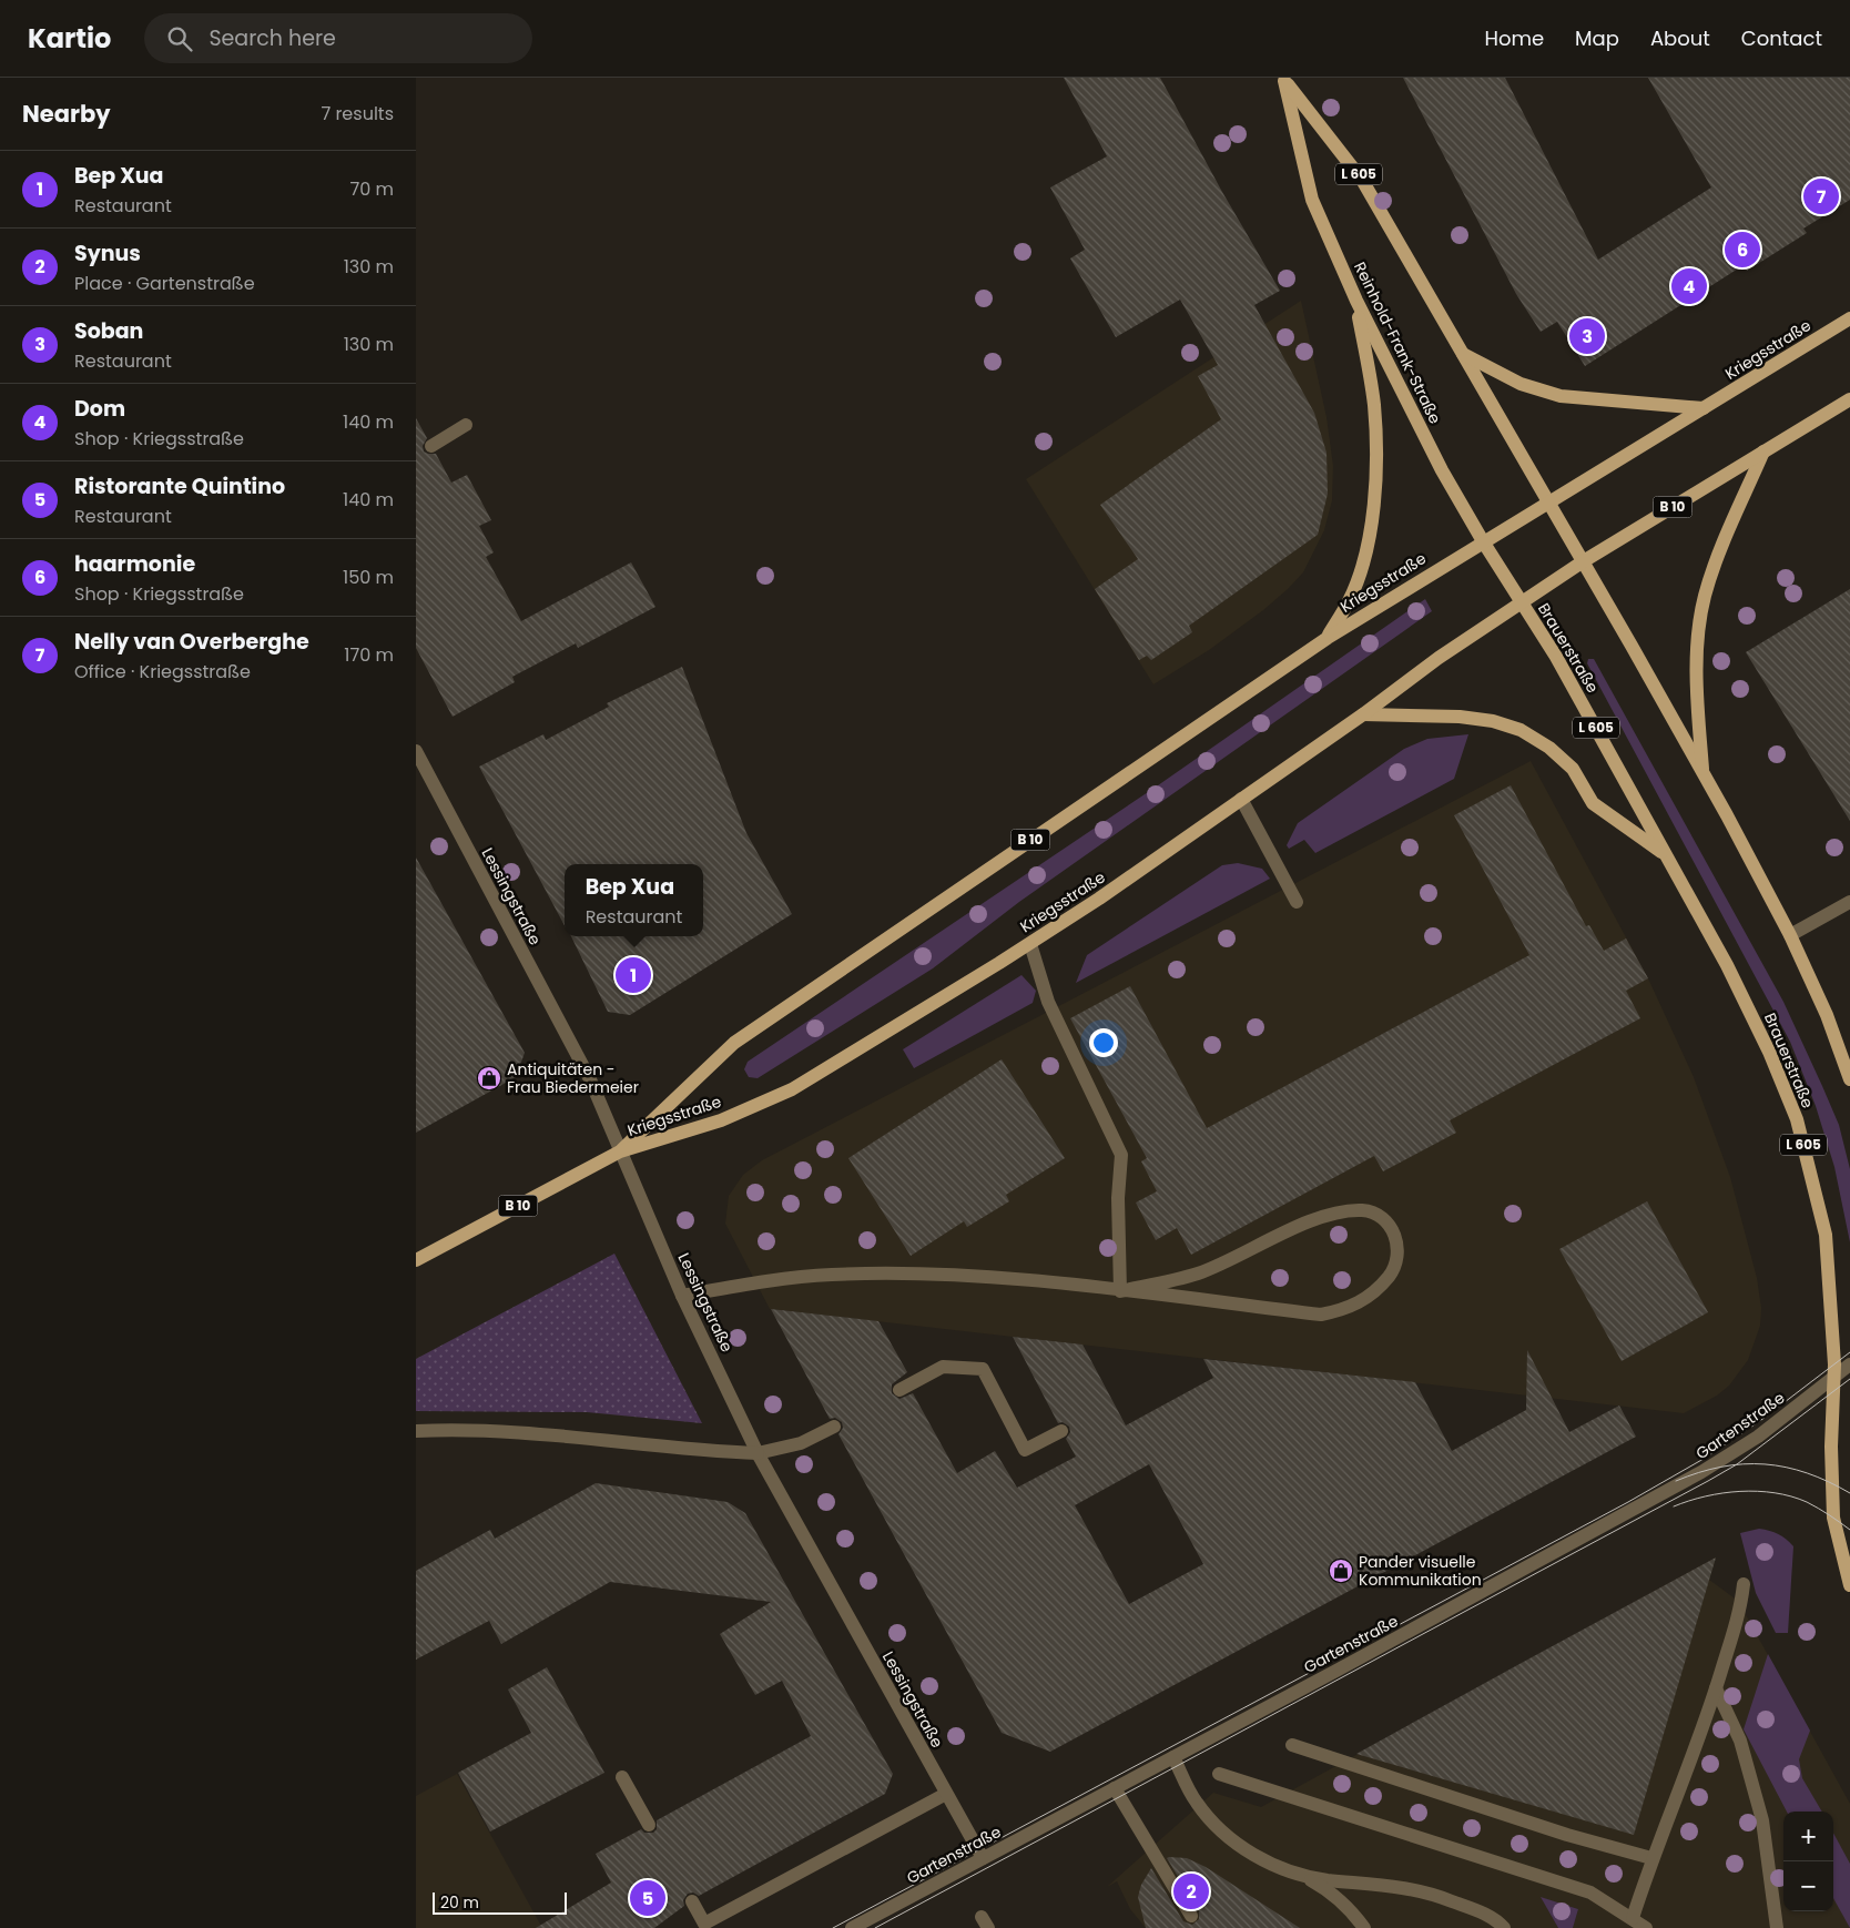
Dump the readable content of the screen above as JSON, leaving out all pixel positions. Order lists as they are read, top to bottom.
{
  "streets": {
    "main road": [
      "L 605",
      "Reinhold-Frank-Straße",
      "Kriegsstraße",
      "B 10",
      "Brauerstraße"
    ],
    "street": ["Lessingstraße", "Gartenstraße"]
  },
  "crossings": [
    ["L 605", "Reinhold-Frank-Straße"],
    ["L 605", "Kriegsstraße"],
    ["Reinhold-Frank-Straße", "Kriegsstraße"],
    ["Reinhold-Frank-Straße", "Brauerstraße"],
    ["Kriegsstraße", "B 10"],
    ["Kriegsstraße", "Brauerstraße"],
    ["Kriegsstraße", "Lessingstraße"],
    ["B 10", "Lessingstraße"],
    ["Brauerstraße", "Gartenstraße"],
    ["Lessingstraße", "Gartenstraße"]
  ],
  "places": {
    "shop": ["Antiquitäten - Frau Biedermeier", "Pander visuelle Kommunikation"]
  },
  "scale_bar": "20 m",
  "page": {
    "header": "Kartio",
    "search": "Search here",
    "nav": [
      "Home",
      "Map",
      "About",
      "Contact"
    ],
    "heading": ["Nearby", "7 results"],
    "list": [
      {
        "mark": "1",
        "name": "Bep Xua",
        "note": "Restaurant",
        "value": "70 m"
      },
      {
        "mark": "2",
        "name": "Synus",
        "note": "Place · Gartenstraße",
        "value": "130 m"
      },
      {
        "mark": "3",
        "name": "Soban",
        "note": "Restaurant",
        "value": "130 m"
      },
      {
        "mark": "4",
        "name": "Dom",
        "note": "Shop · Kriegsstraße",
        "value": "140 m"
      },
      {
        "mark": "5",
        "name": "Ristorante Quintino",
        "note": "Restaurant",
        "value": "140 m"
      },
      {
        "mark": "6",
        "name": "haarmonie",
        "note": "Shop · Kriegsstraße",
        "value": "150 m"
      },
      {
        "mark": "7",
        "name": "Nelly van Overberghe",
        "note": "Office · Kriegsstraße",
        "value": "170 m"
      }
    ],
    "pins": [
      "7",
      "6",
      "4",
      "3",
      "1",
      "2",
      "5"
    ],
    "popup": ["Bep Xua", "Restaurant"],
    "map_buttons": ["+", "−"],
    "scale": "20 m"
  }
}
